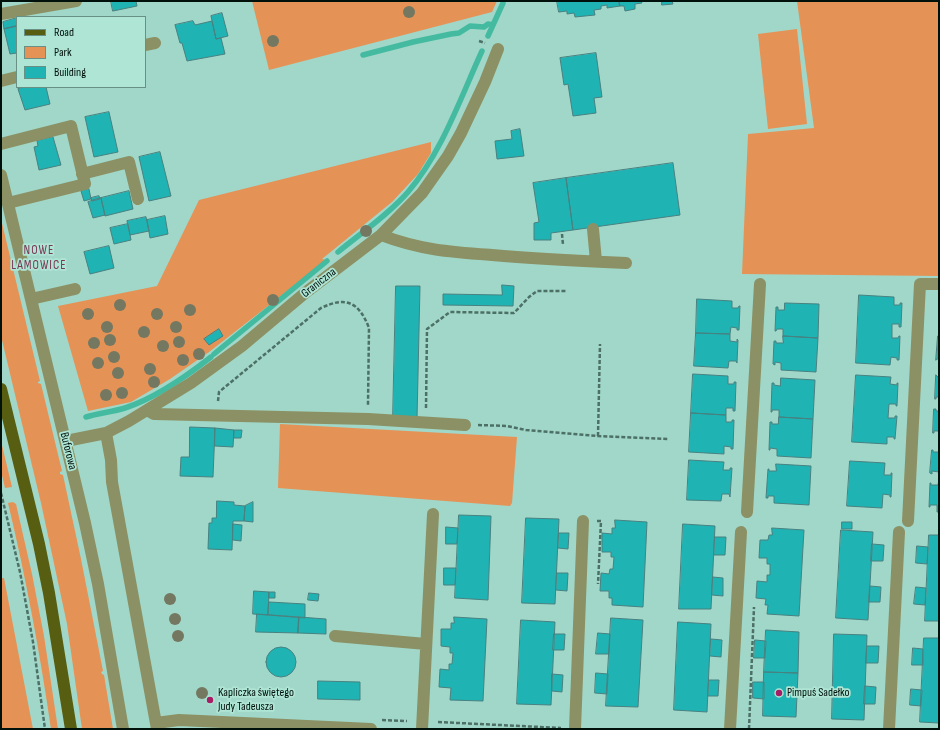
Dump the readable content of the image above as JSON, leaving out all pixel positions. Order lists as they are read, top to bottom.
{
  "streets": {
    "street": ["Graniczna", "Buforowa"]
  },
  "crossings": [
    ["Graniczna", "Buforowa"]
  ],
  "districts": ["NOWE LAMOWICE"],
  "places": ["Pimpuś Sadełko", "Kapliczka świętego Judy Tadeusza"],
  "legend": ["Road", "Park", "Building"]
}
